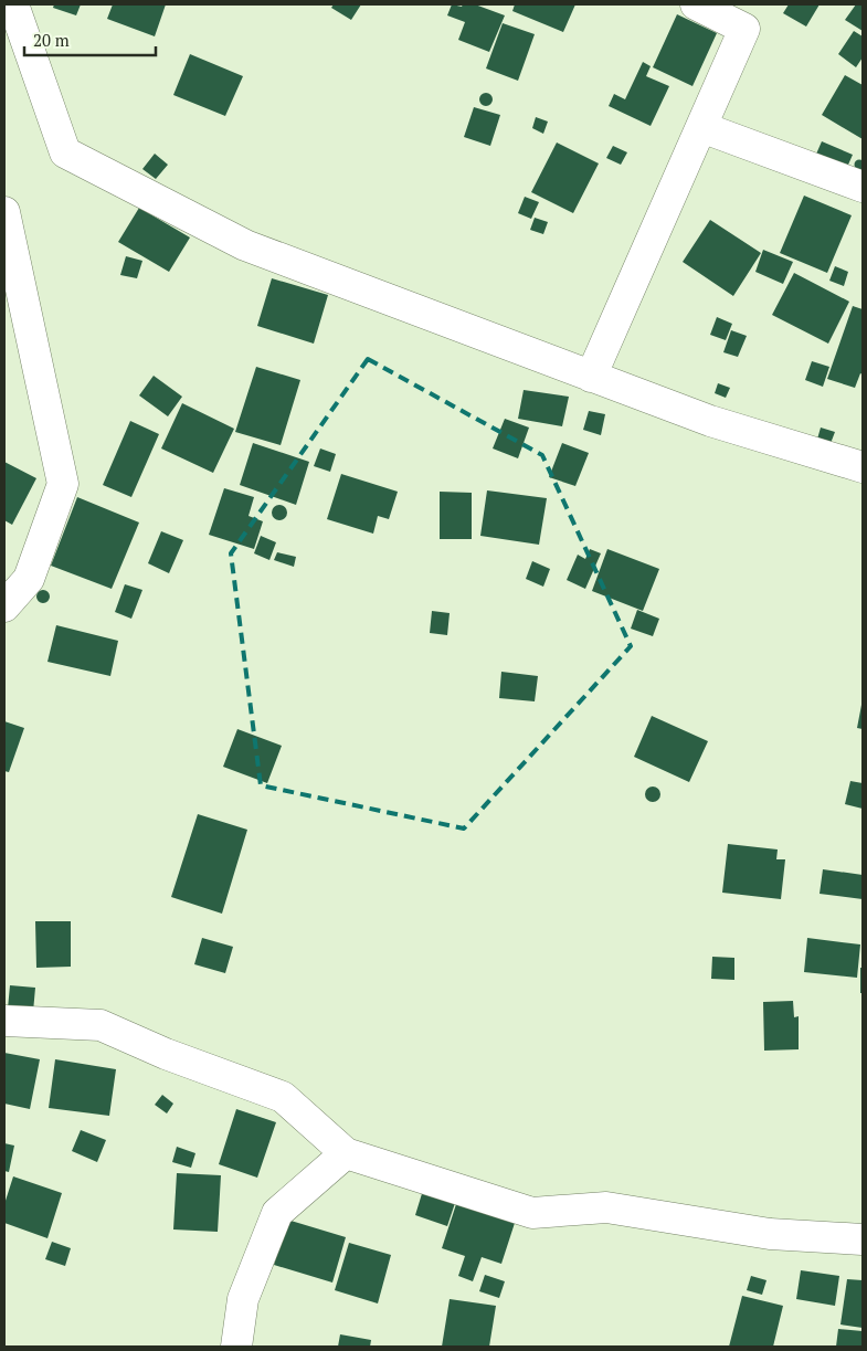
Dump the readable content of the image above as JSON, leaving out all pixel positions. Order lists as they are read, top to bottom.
{
  "scale_bar": "20 m"
}
